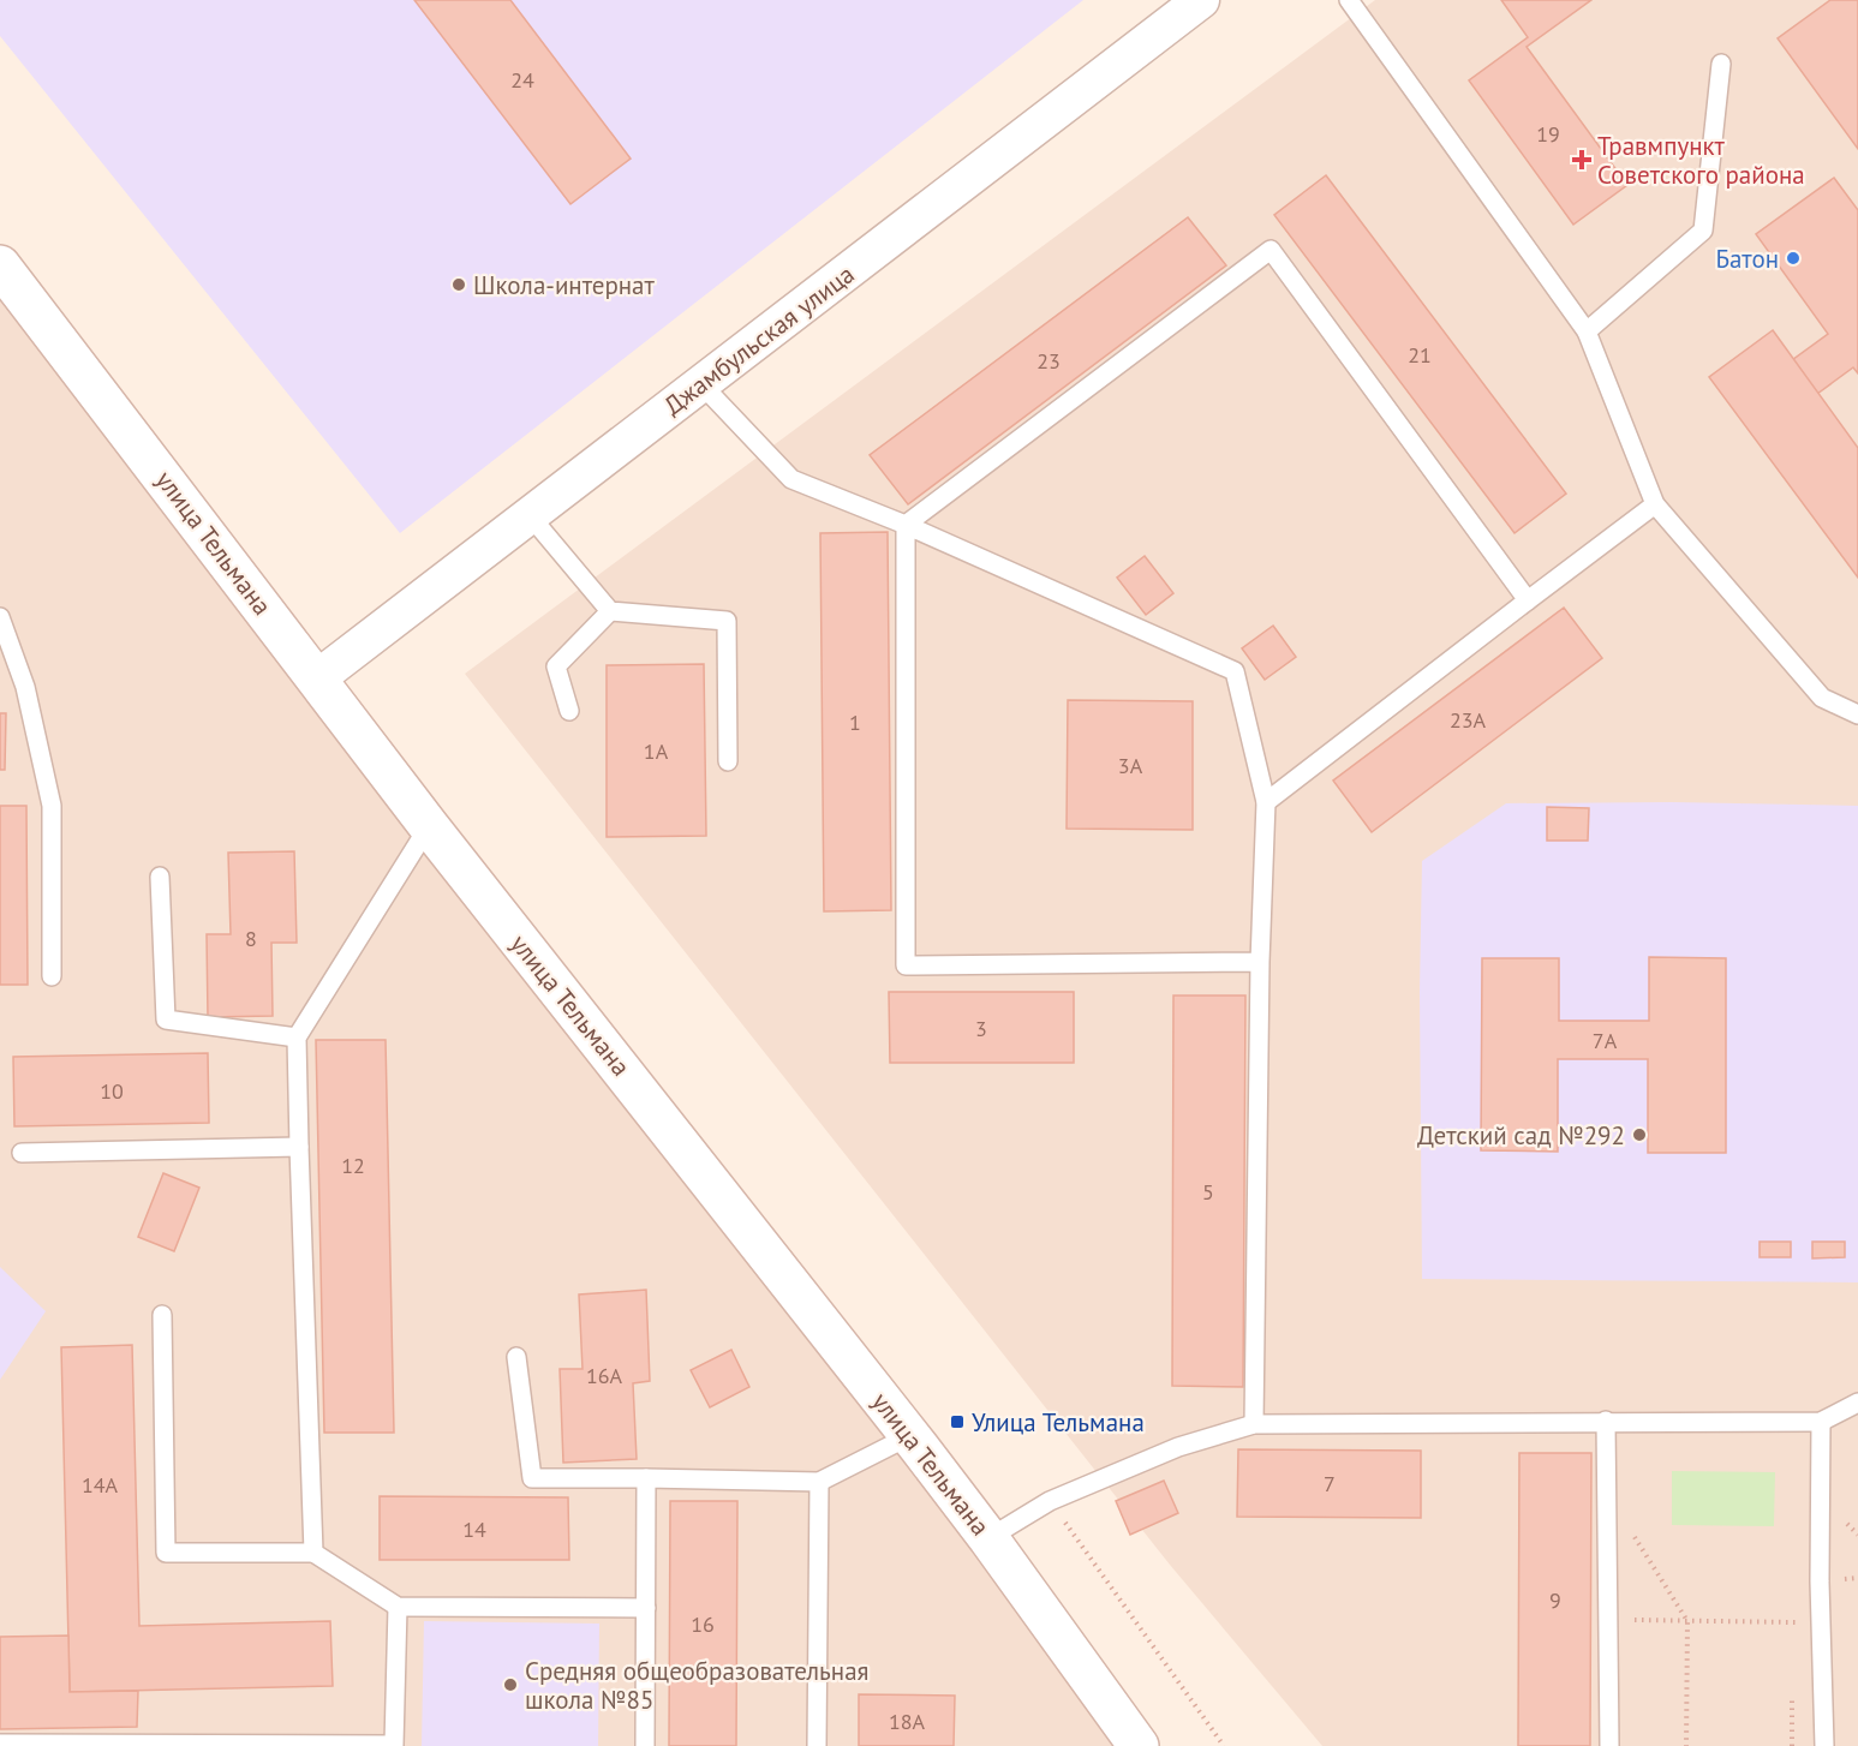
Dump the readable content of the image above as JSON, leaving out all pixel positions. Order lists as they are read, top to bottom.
{
  "streets": {
    "main road": ["улица Тельмана"],
    "street": ["Джамбульская улица"]
  },
  "crossings": [
    ["Джамбульская улица", "улица Тельмана"]
  ],
  "places": {
    "health": ["Травмпункт Советского района"],
    "other": [
      "Батон",
      "Школа-интернат",
      "Детский сад №292",
      "Средняя общеобразовательная школа №85"
    ],
    "transit": ["Улица Тельмана"]
  },
  "house_numbers": [
    "24",
    "19",
    "21",
    "23",
    "23А",
    "1",
    "1А",
    "3А",
    "8",
    "3",
    "7А",
    "10",
    "12",
    "5",
    "16А",
    "7",
    "14А",
    "14",
    "9",
    "16",
    "18А"
  ]
}
